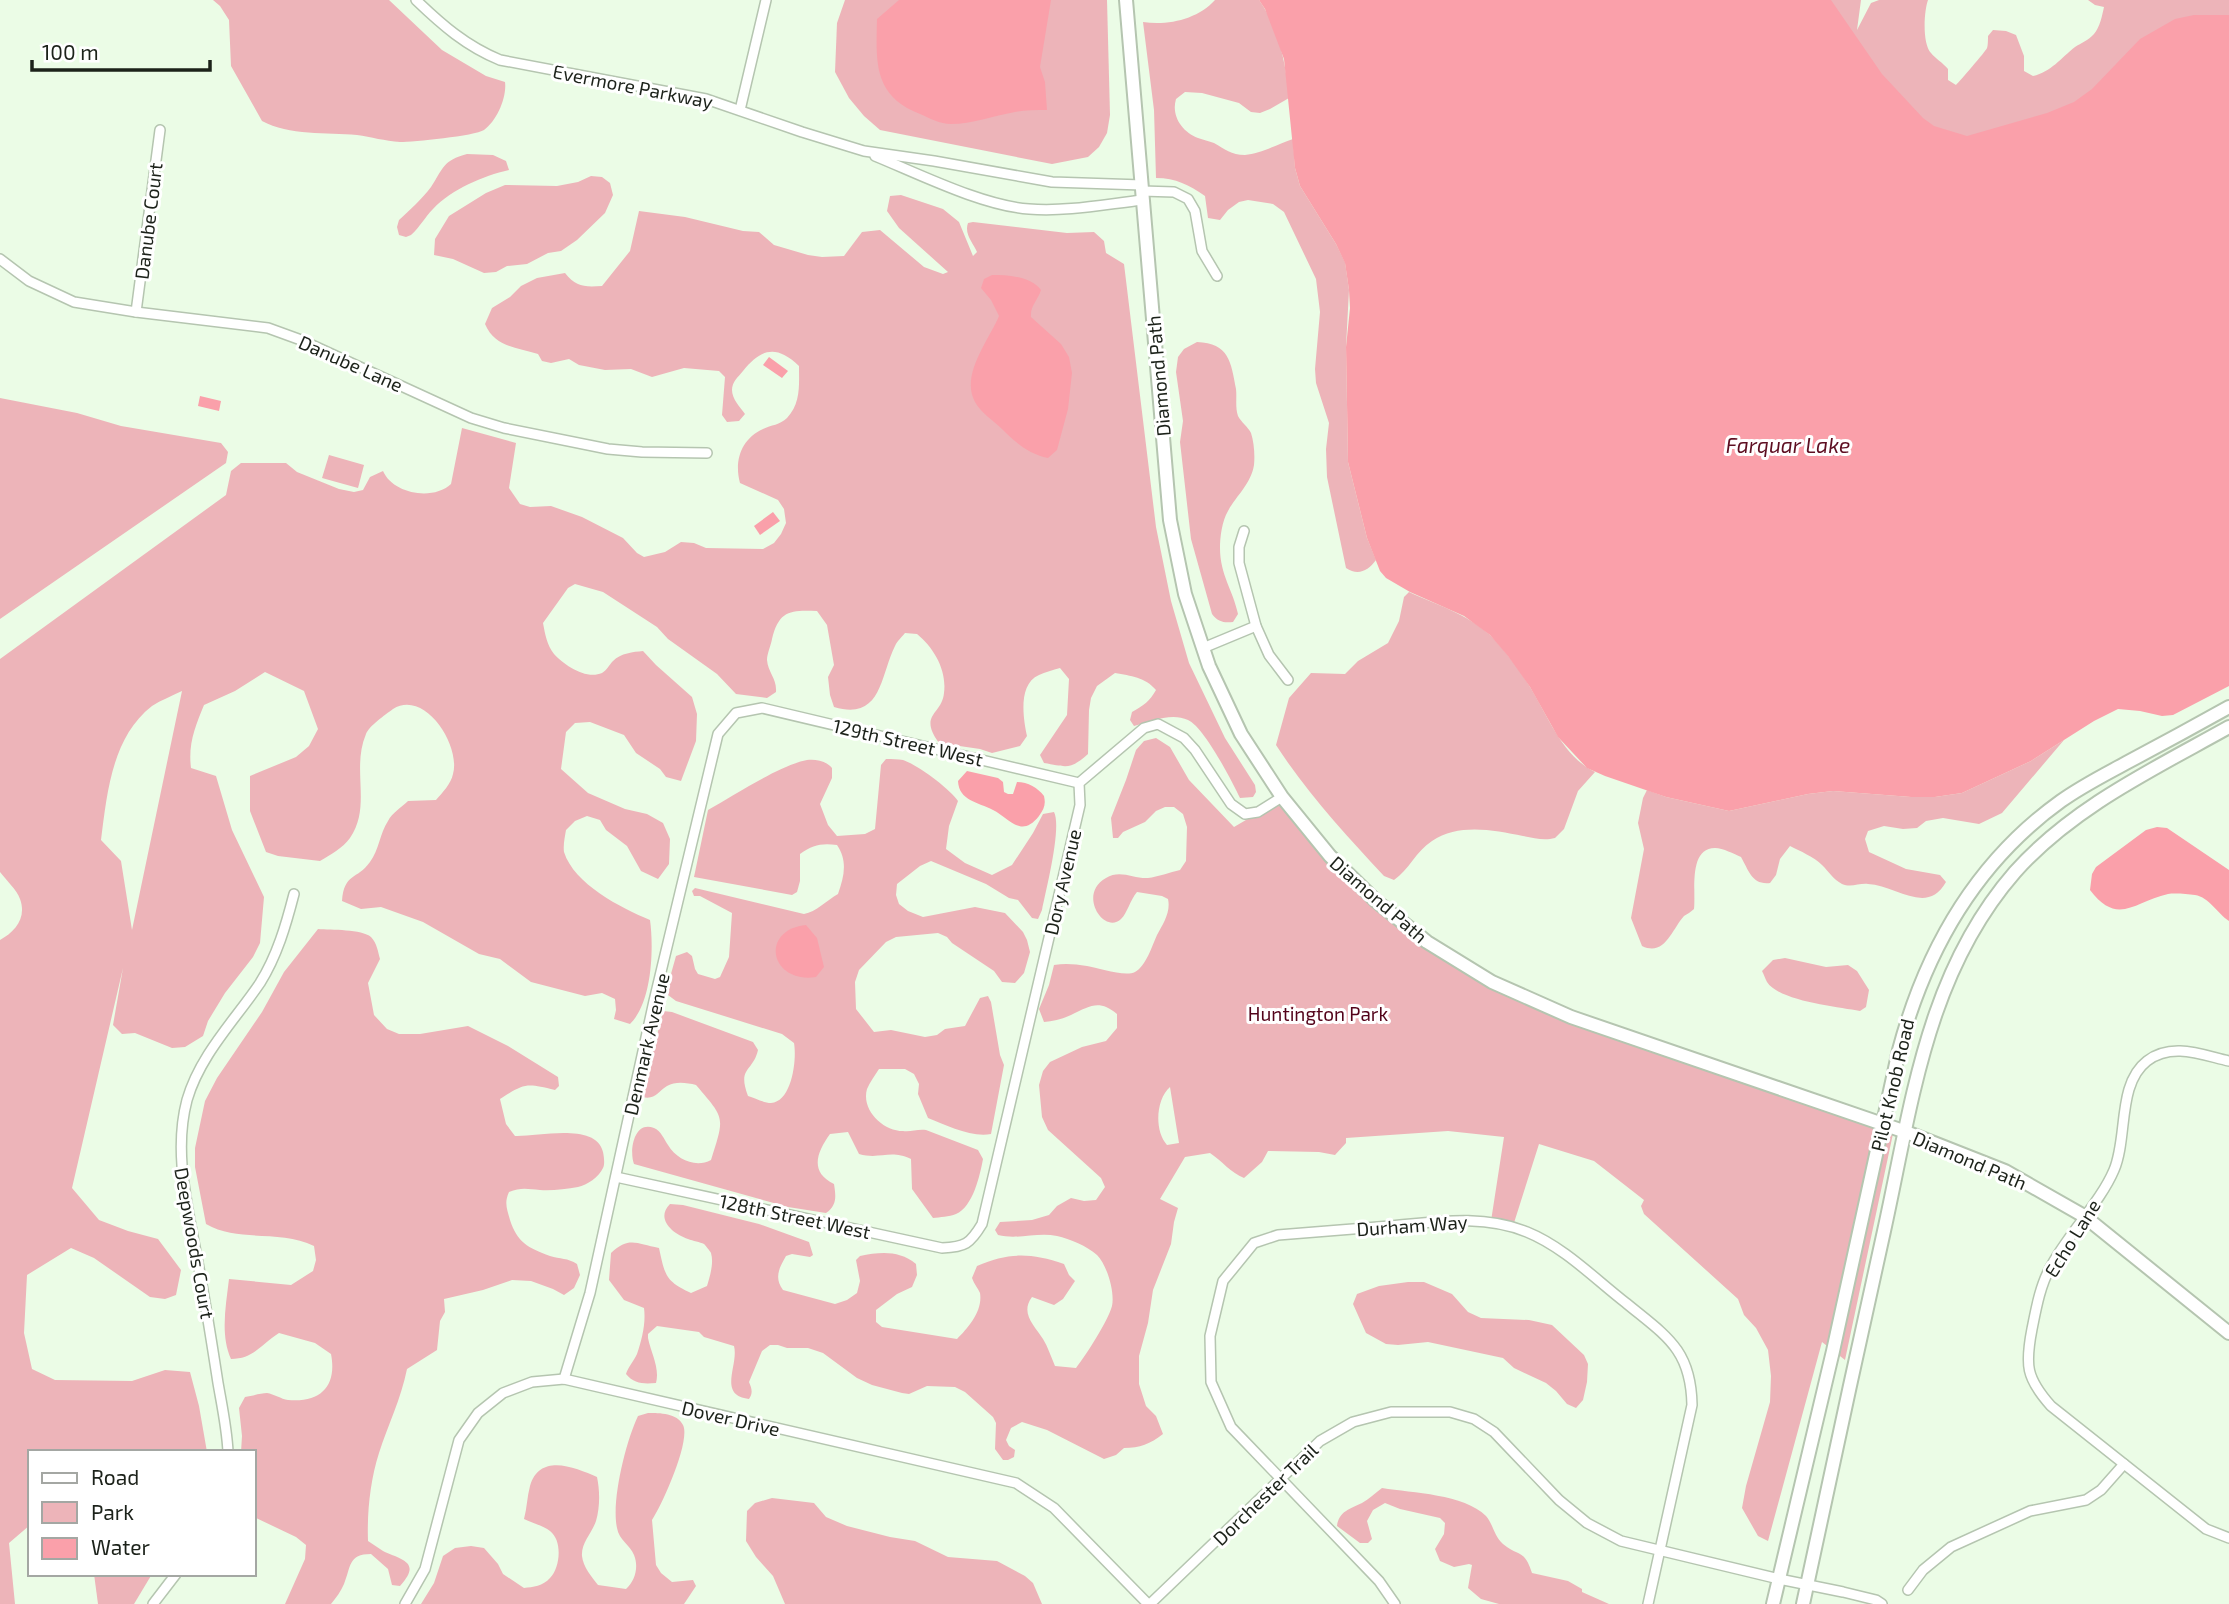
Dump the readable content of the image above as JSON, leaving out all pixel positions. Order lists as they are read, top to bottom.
{
  "streets": {
    "main road": ["Diamond Path", "Pilot Knob Road"],
    "street": [
      "Evermore Parkway",
      "Danube Court",
      "Danube Lane",
      "129th Street West",
      "Dory Avenue",
      "Denmark Avenue",
      "128th Street West",
      "Durham Way",
      "Echo Lane",
      "Deepwoods Court",
      "Dover Drive",
      "Dorchester Trail"
    ]
  },
  "crossings": [
    ["Evermore Parkway", "Diamond Path"],
    ["Danube Court", "Danube Lane"],
    ["Diamond Path", "Pilot Knob Road"],
    ["Diamond Path", "Echo Lane"],
    ["129th Street West", "Dory Avenue"],
    ["129th Street West", "Denmark Avenue"],
    ["Dory Avenue", "128th Street West"],
    ["Denmark Avenue", "128th Street West"],
    ["Denmark Avenue", "Dover Drive"],
    ["Pilot Knob Road", "Dorchester Trail"],
    ["Durham Way", "Dorchester Trail"],
    ["Dover Drive", "Dorchester Trail"]
  ],
  "water": ["Farquar Lake"],
  "parks": ["Huntington Park"],
  "legend": ["Road", "Park", "Water"],
  "scale_bar": "100 m"
}
